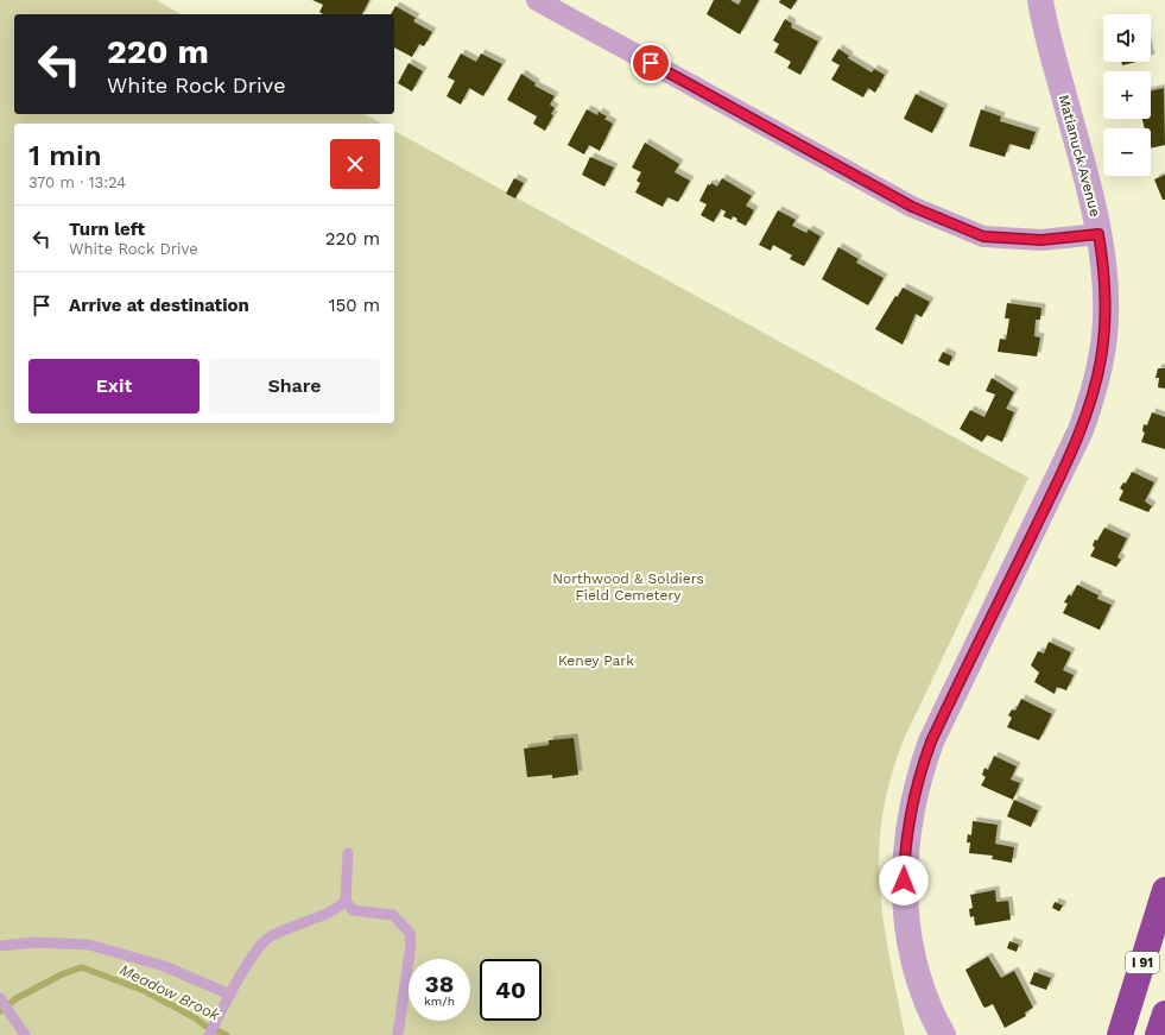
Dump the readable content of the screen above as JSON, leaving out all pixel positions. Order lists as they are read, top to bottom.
{
  "streets": {
    "highway": ["I 91"],
    "street": ["Matianuck Avenue"]
  },
  "water": ["Meadow Brook"],
  "parks": ["Northwood & Soldiers Field Cemetery", "Keney Park"],
  "page": {
    "map_buttons": ["+", "−"],
    "turn": ["220 m", "White Rock Drive"],
    "heading": ["1 min", "370 m · 13:24"],
    "list": [
      {
        "name": "Turn left",
        "note": "White Rock Drive",
        "value": "220 m"
      },
      {
        "name": "Arrive at destination",
        "value": "150 m"
      }
    ],
    "buttons": ["Exit", "Share"],
    "speed": "38 km/h",
    "limit": "40"
  }
}
